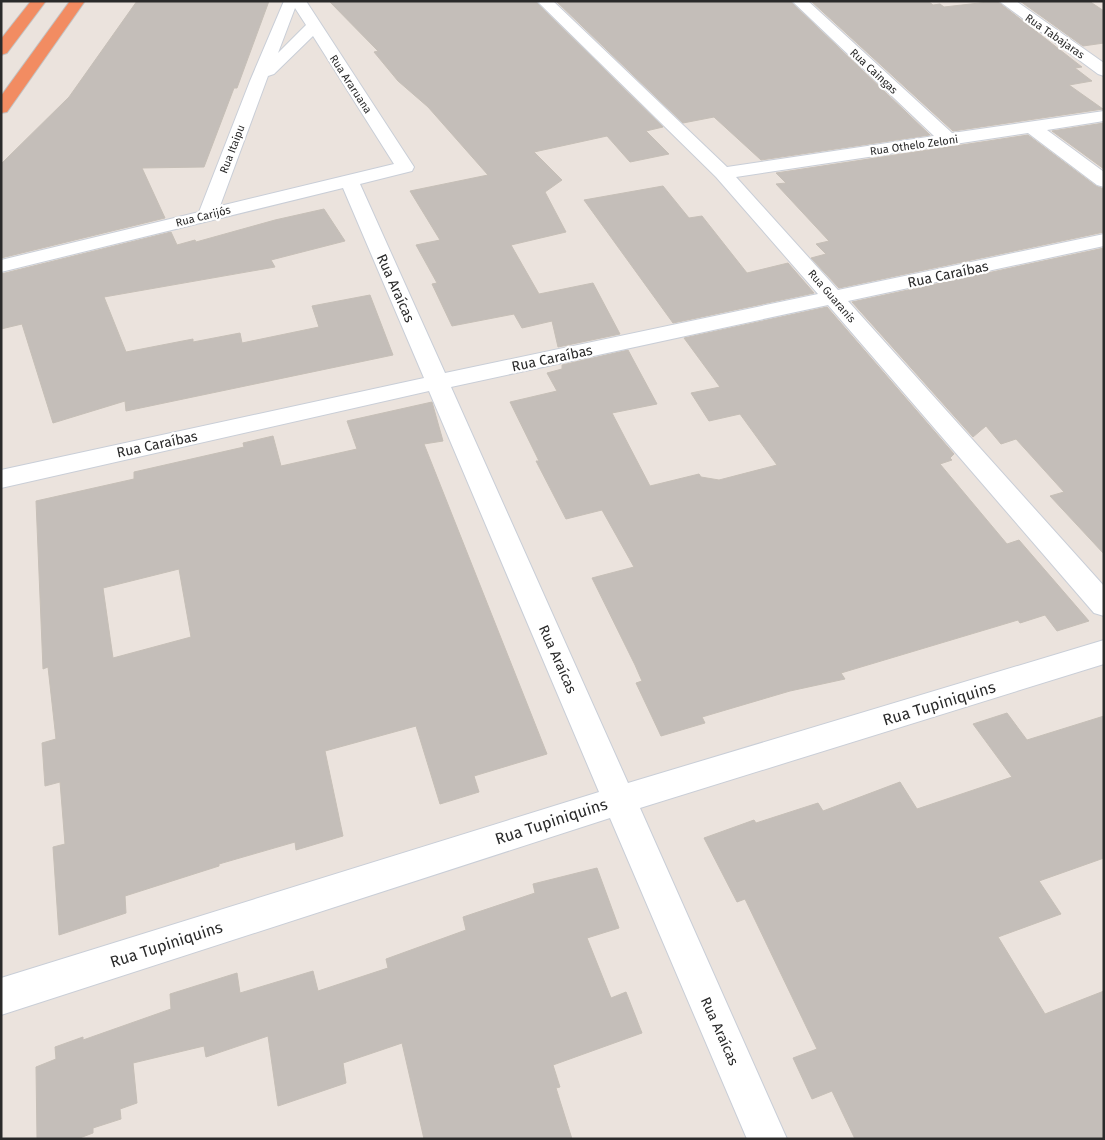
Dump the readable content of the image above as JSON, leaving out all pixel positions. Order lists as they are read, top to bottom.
{
  "streets": {
    "street": [
      "Rua Tabajaras",
      "Rua Caingas",
      "Rua Araruana",
      "Rua Othelo Zeloni",
      "Rua Itaipu",
      "Rua Carijós",
      "Rua Caraíbas",
      "Rua Araícas",
      "Rua Guaranis",
      "Rua Tupiniquins"
    ]
  },
  "crossings": [
    ["Rua Caingas", "Rua Othelo Zeloni"],
    ["Rua Araruana", "Rua Itaipu"],
    ["Rua Araruana", "Rua Carijós"],
    ["Rua Othelo Zeloni", "Rua Guaranis"],
    ["Rua Itaipu", "Rua Carijós"],
    ["Rua Carijós", "Rua Araícas"],
    ["Rua Caraíbas", "Rua Araícas"],
    ["Rua Caraíbas", "Rua Guaranis"],
    ["Rua Araícas", "Rua Tupiniquins"]
  ]
}
